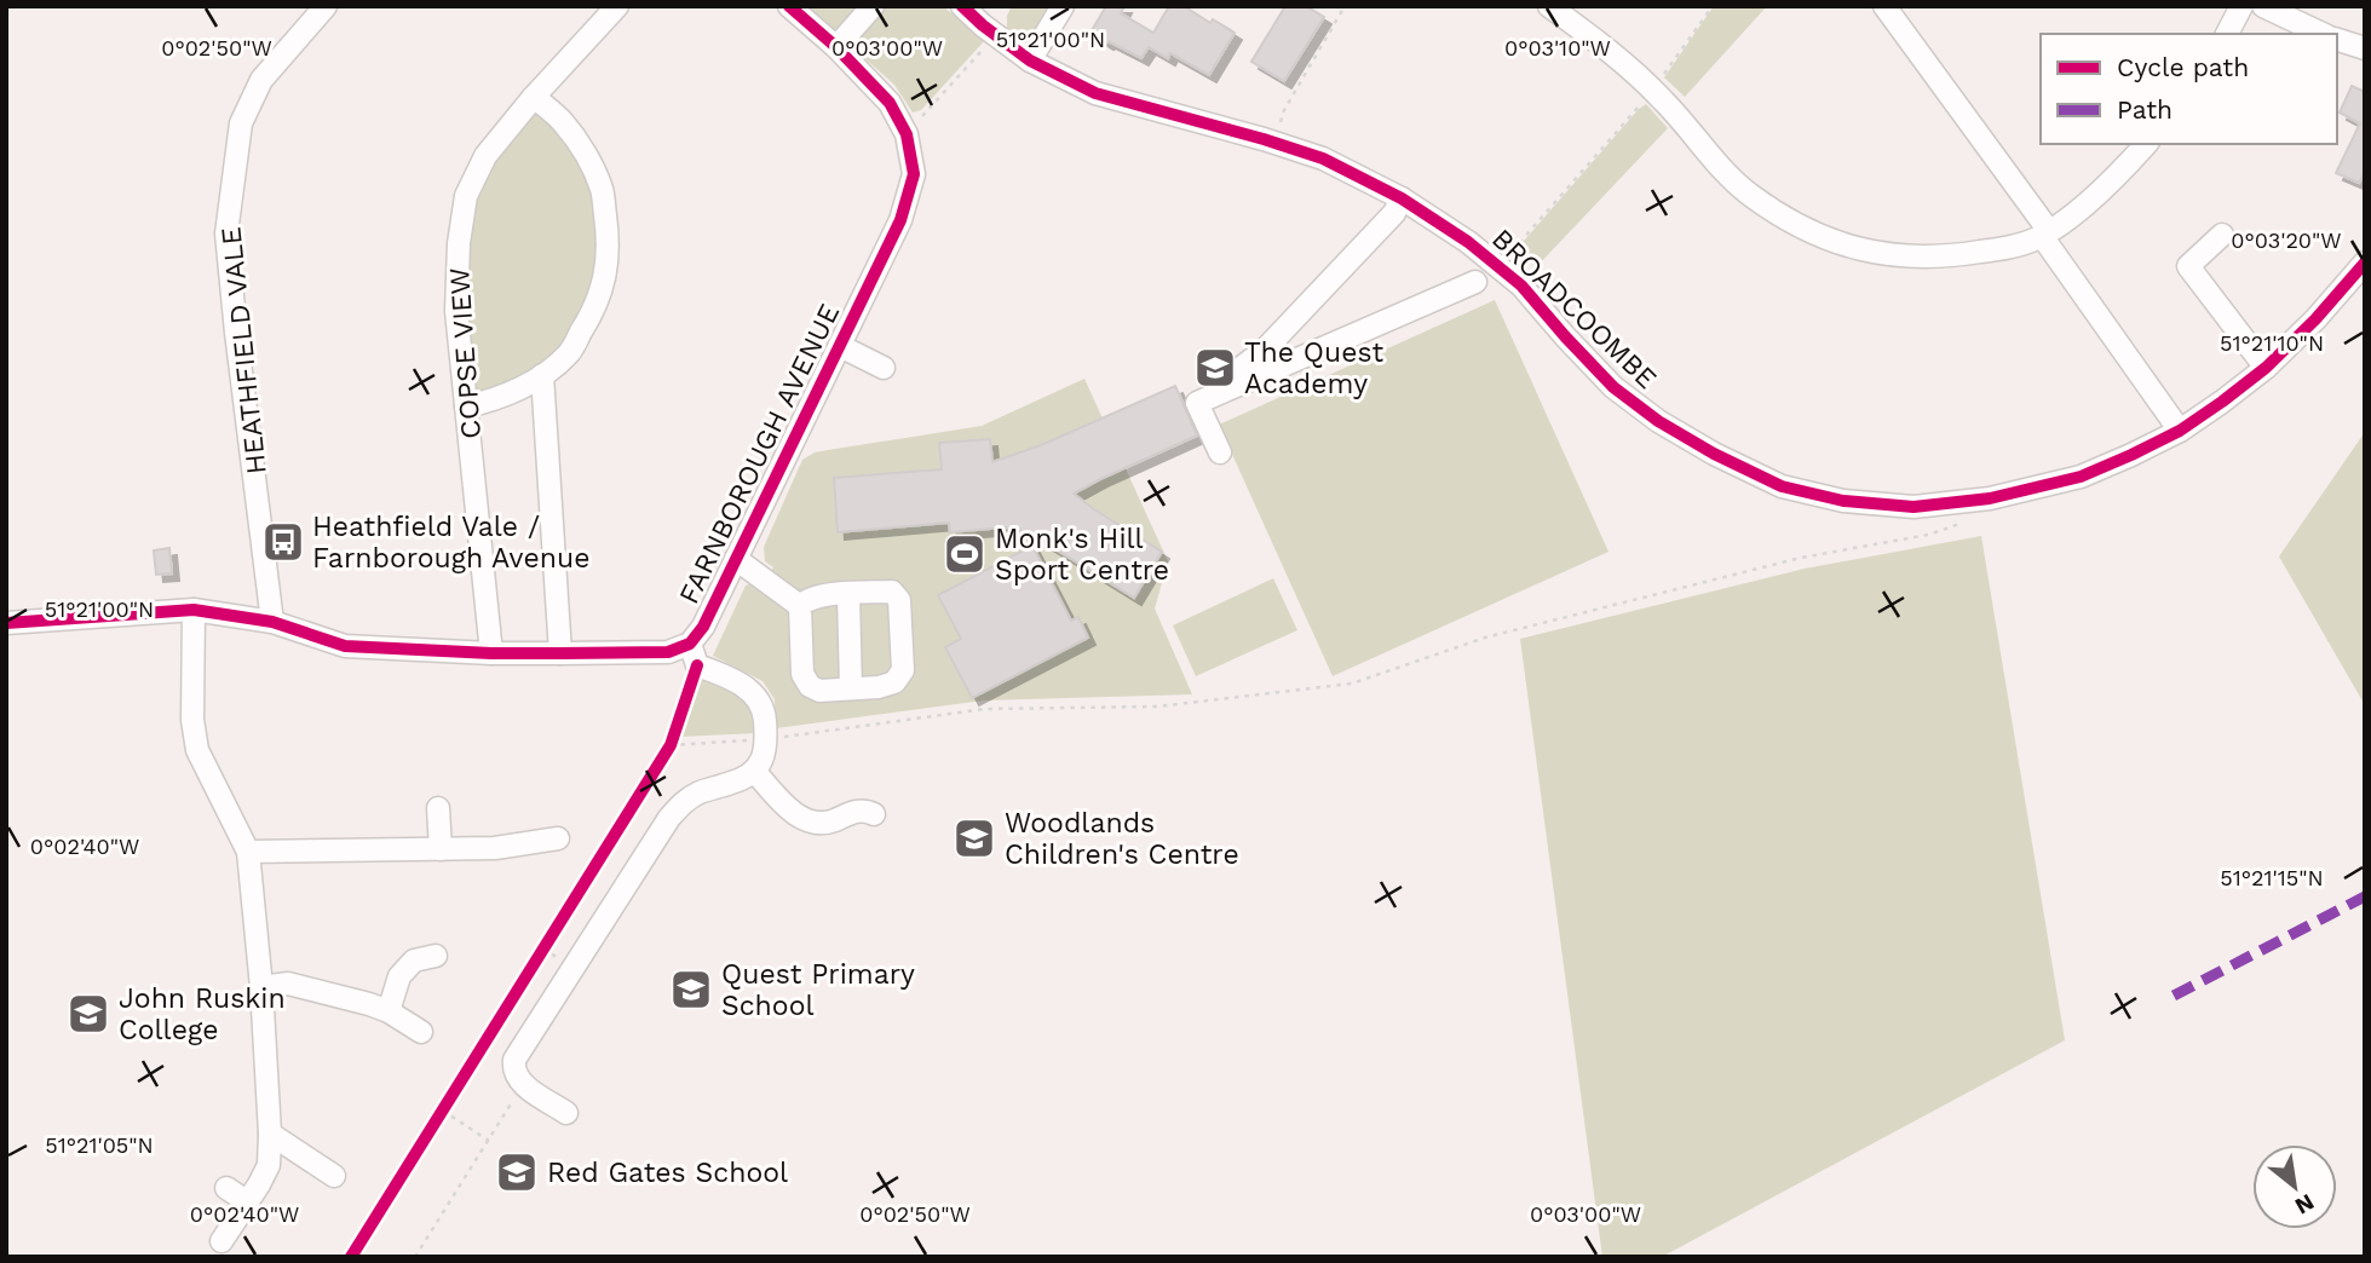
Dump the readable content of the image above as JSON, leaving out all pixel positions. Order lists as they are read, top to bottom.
{
  "streets": {
    "street": [
      "BROADCOOMBE",
      "HEATHFIELD VALE",
      "COPSE VIEW",
      "FARNBOROUGH AVENUE"
    ]
  },
  "crossings": [
    ["HEATHFIELD VALE", "FARNBOROUGH AVENUE"],
    ["COPSE VIEW", "FARNBOROUGH AVENUE"]
  ],
  "places": {
    "school or university": [
      "The Quest Academy",
      "Woodlands Children's Centre",
      "Quest Primary School",
      "John Ruskin College",
      "Red Gates School"
    ],
    "bus stop": ["Heathfield Vale / Farnborough Avenue"],
    "sports": ["Monk's Hill Sport Centre"]
  },
  "legend": ["Cycle path", "Path"],
  "north": "bottom right",
  "coordinates": [
    "51°21'00\"N",
    "0°03'10\"W",
    "0°02'50\"W",
    "0°03'00\"W",
    "0°03'20\"W",
    "51°21'10\"N",
    "0°02'40\"W",
    "51°21'15\"N",
    "51°21'05\"N"
  ]
}
